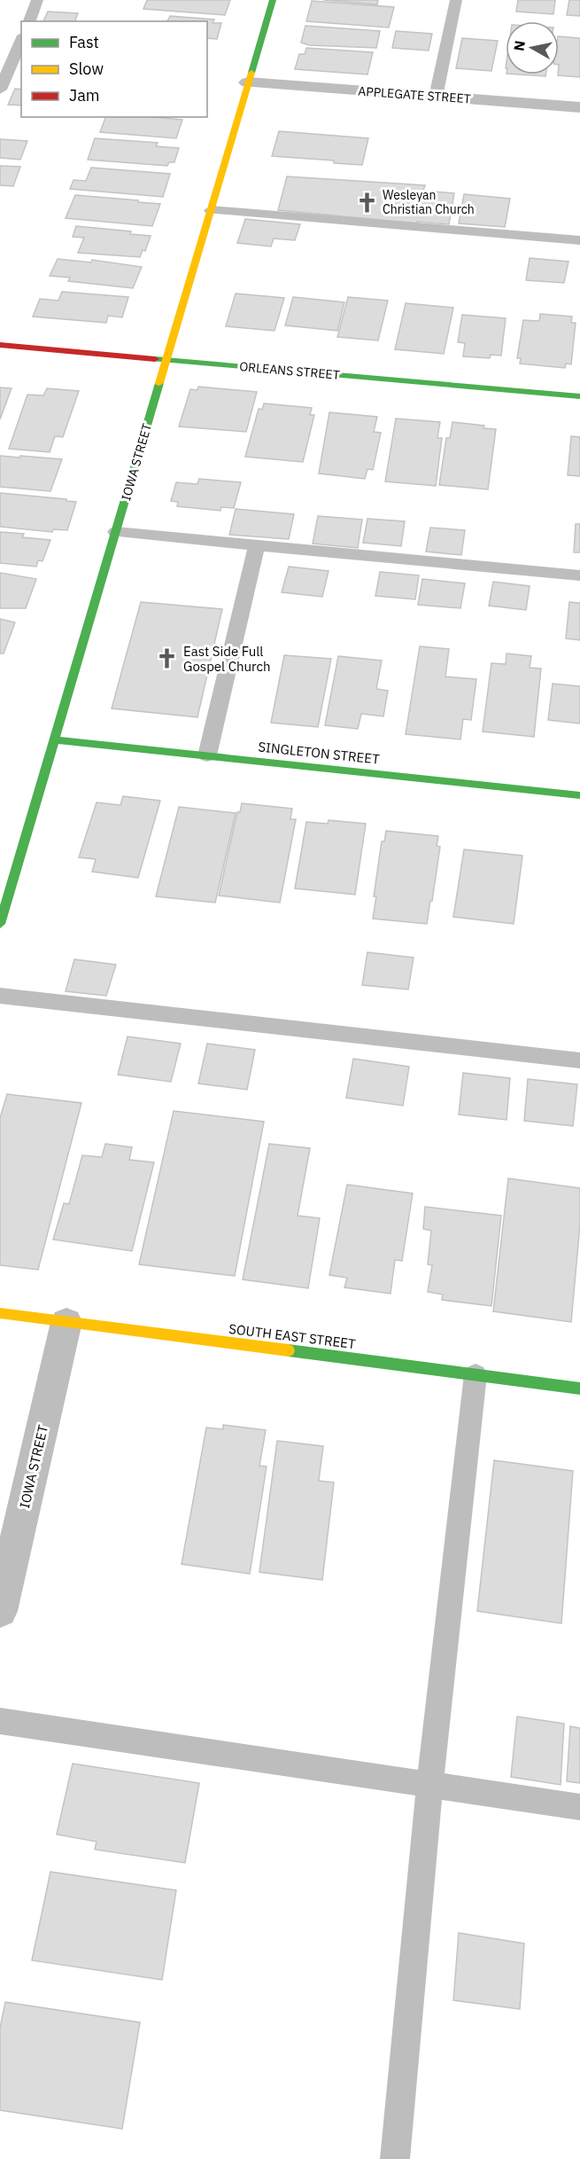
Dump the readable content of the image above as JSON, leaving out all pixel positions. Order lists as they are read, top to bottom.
{
  "streets": {
    "street": [
      "APPLEGATE STREET",
      "ORLEANS STREET",
      "IOWA STREET",
      "SINGLETON STREET",
      "SOUTH EAST STREET"
    ]
  },
  "crossings": [
    ["APPLEGATE STREET", "IOWA STREET"],
    ["ORLEANS STREET", "IOWA STREET"],
    ["IOWA STREET", "SINGLETON STREET"],
    ["IOWA STREET", "SOUTH EAST STREET"]
  ],
  "places": {
    "church": ["Wesleyan Christian Church", "East Side Full Gospel Church"]
  },
  "legend": ["Fast", "Slow", "Jam"],
  "north": "left"
}
